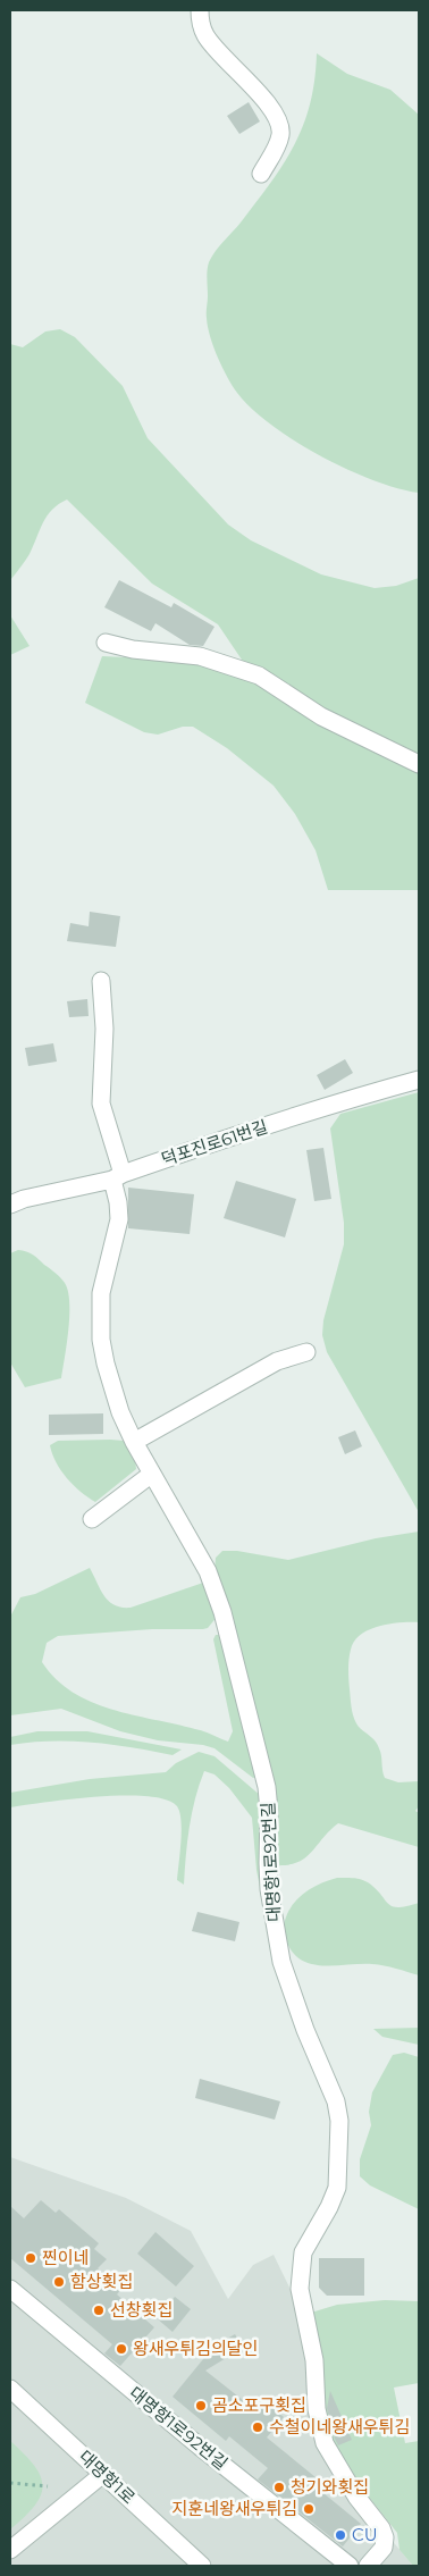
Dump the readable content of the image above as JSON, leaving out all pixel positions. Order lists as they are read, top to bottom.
{
  "streets": {
    "street": ["덕포진로61번길", "대명항1로92번길", "대명항1로"]
  },
  "crossings": [
    ["덕포진로61번길", "대명항1로92번길"]
  ],
  "places": [
    "찐이네",
    "함상횟집",
    "선창횟집",
    "왕새우튀김의달인",
    "곰소포구횟집",
    "수철이네왕새우튀김",
    "청기와횟집",
    "지훈네왕새우튀김",
    "CU"
  ]
}
